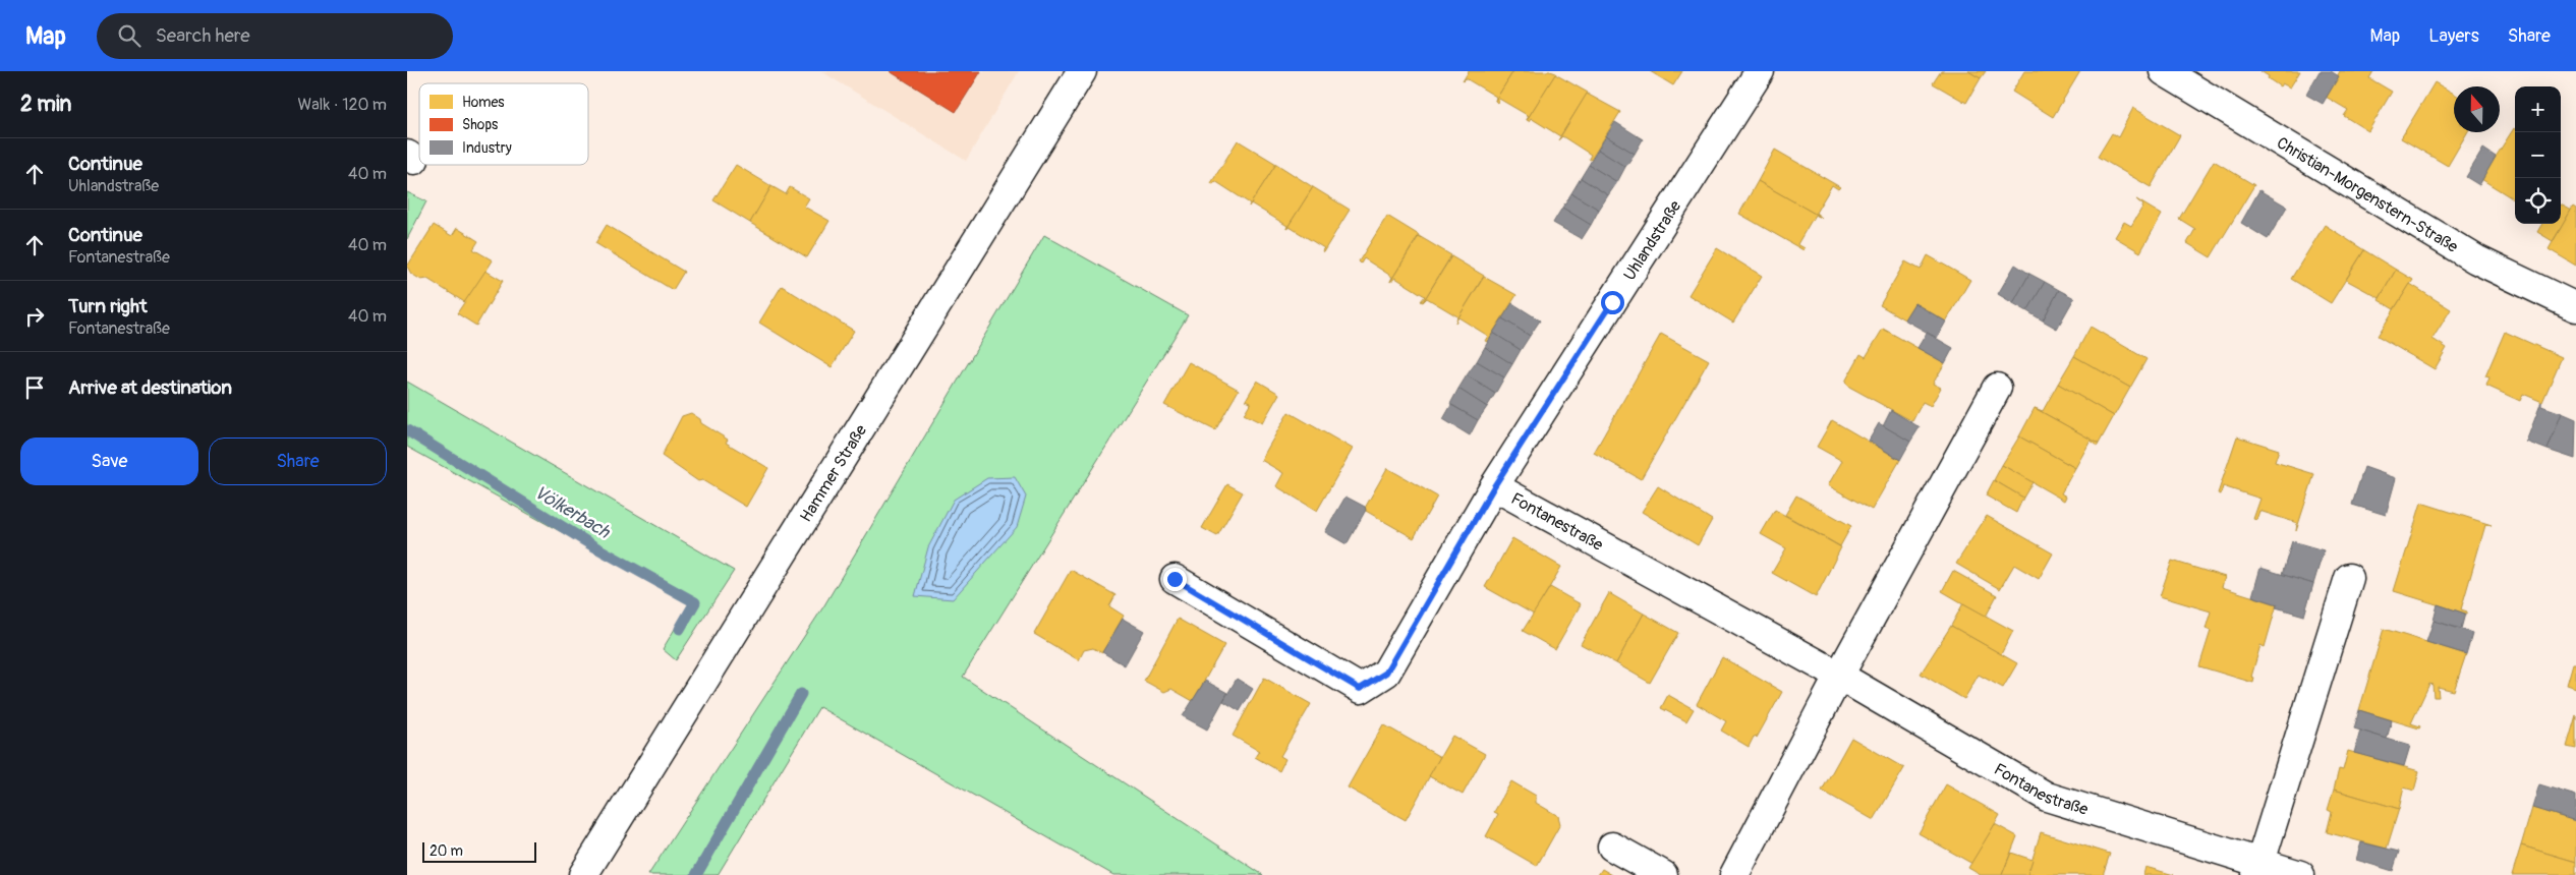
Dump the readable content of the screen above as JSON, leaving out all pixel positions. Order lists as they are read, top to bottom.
{
  "streets": {
    "street": [
      "Christian-Morgenstern-Straße",
      "Uhlandstraße",
      "Hammer Straße",
      "Fontanestraße"
    ]
  },
  "crossings": [
    ["Uhlandstraße", "Fontanestraße"]
  ],
  "water": ["Völkerbach"],
  "legend": ["Homes", "Shops", "Industry"],
  "scale_bar": "20 m",
  "north": "top",
  "page": {
    "header": "Map",
    "search": "Search here",
    "nav": ["Map", "Layers", "Share"],
    "heading": ["2 min", "Walk · 120 m"],
    "map_buttons": ["+", "−"],
    "list": [
      ["Continue", "Uhlandstraße", "40 m"],
      ["Continue", "Fontanestraße", "40 m"],
      ["Turn right", "Fontanestraße", "40 m"],
      "Arrive at destination"
    ],
    "buttons": ["Save", "Share"],
    "scale": "20 m"
  }
}
